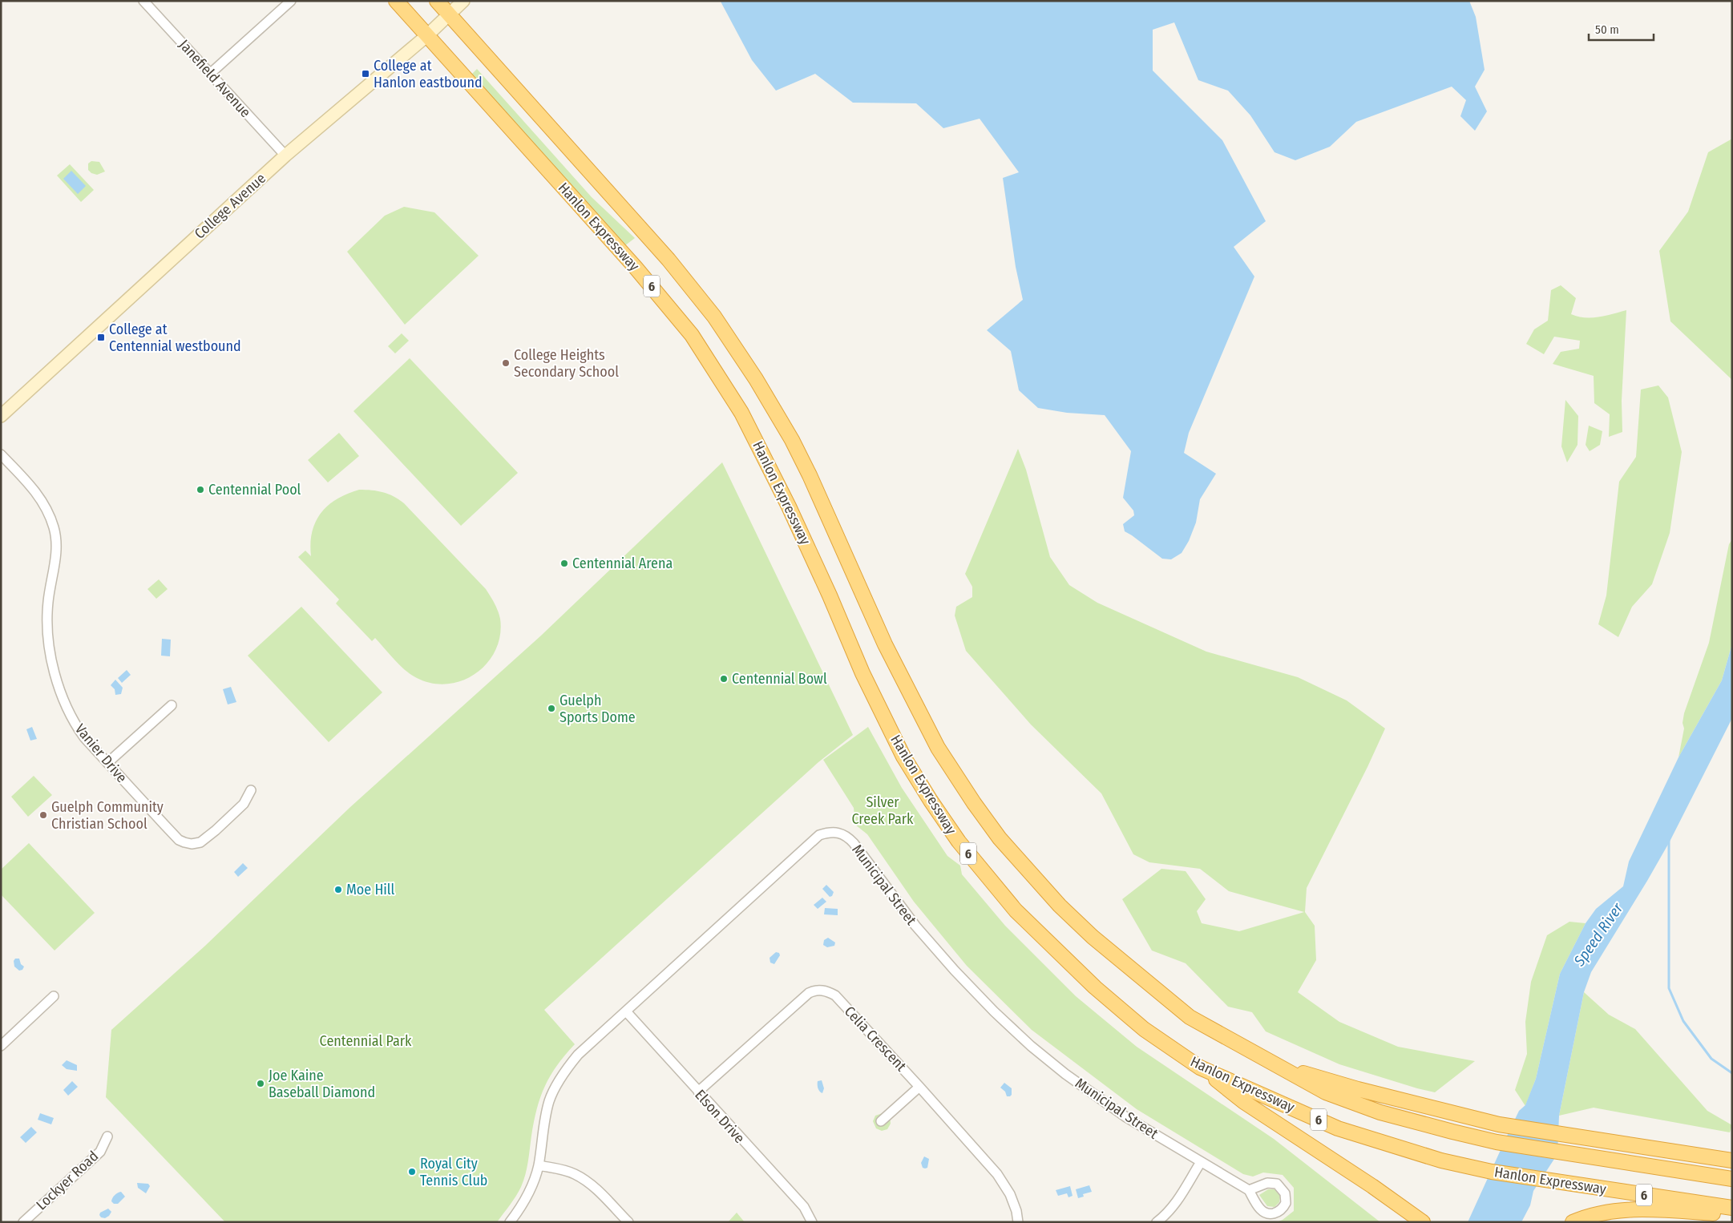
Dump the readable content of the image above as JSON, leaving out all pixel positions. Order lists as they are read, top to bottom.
{
  "streets": {
    "highway": ["Hanlon Expressway", "6"],
    "main road": ["College Avenue"],
    "street": [
      "Janefield Avenue",
      "Vanier Drive",
      "Municipal Street",
      "Celia Crescent",
      "Elson Drive",
      "Lockyer Road"
    ]
  },
  "crossings": [
    ["Janefield Avenue", "College Avenue"],
    ["College Avenue", "Hanlon Expressway"],
    ["Municipal Street", "Elson Drive"],
    ["Celia Crescent", "Elson Drive"]
  ],
  "water": ["Speed River"],
  "parks": ["Silver Creek Park", "Centennial Park"],
  "places": {
    "transit": ["College at Hanlon eastbound", "College at Centennial westbound"],
    "other": [
      "College Heights Secondary School",
      "Centennial Pool",
      "Centennial Arena",
      "Centennial Bowl",
      "Guelph Sports Dome",
      "Guelph Community Christian School",
      "Moe Hill",
      "Joe Kaine Baseball Diamond",
      "Royal City Tennis Club"
    ]
  },
  "scale_bar": "50 m"
}
